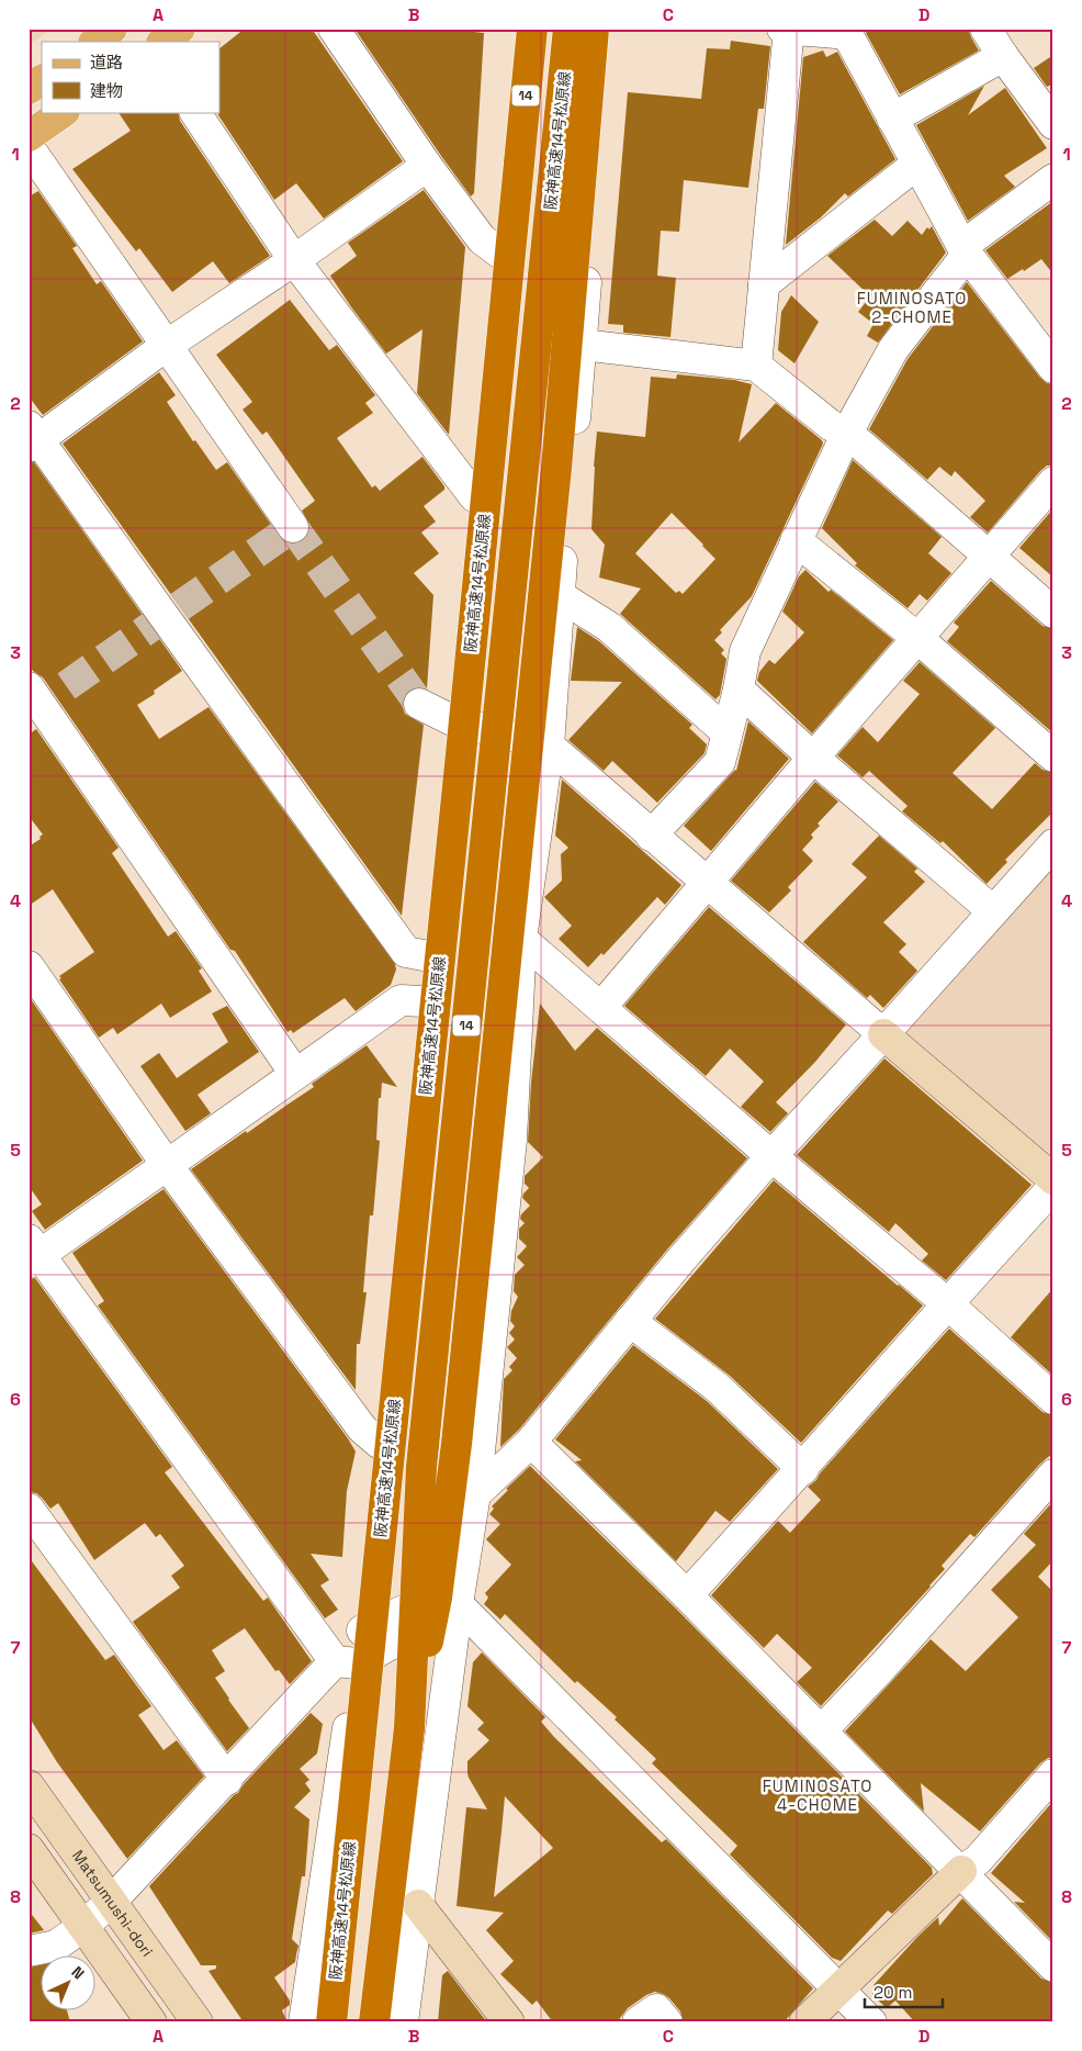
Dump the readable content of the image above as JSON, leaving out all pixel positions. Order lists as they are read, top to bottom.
{
  "streets": {
    "highway": ["14", "阪神高速14号松原線"],
    "street": ["Matsumushi-dori"]
  },
  "districts": ["FUMINOSATO 2-CHOME", "FUMINOSATO 4-CHOME"],
  "legend": ["道路", "建物"],
  "scale_bar": "20 m",
  "north": "top right",
  "grid": {
    "columns": [
      "A",
      "B",
      "C",
      "D"
    ],
    "rows": [
      "1",
      "2",
      "3",
      "4",
      "5",
      "6",
      "7",
      "8"
    ]
  }
}
